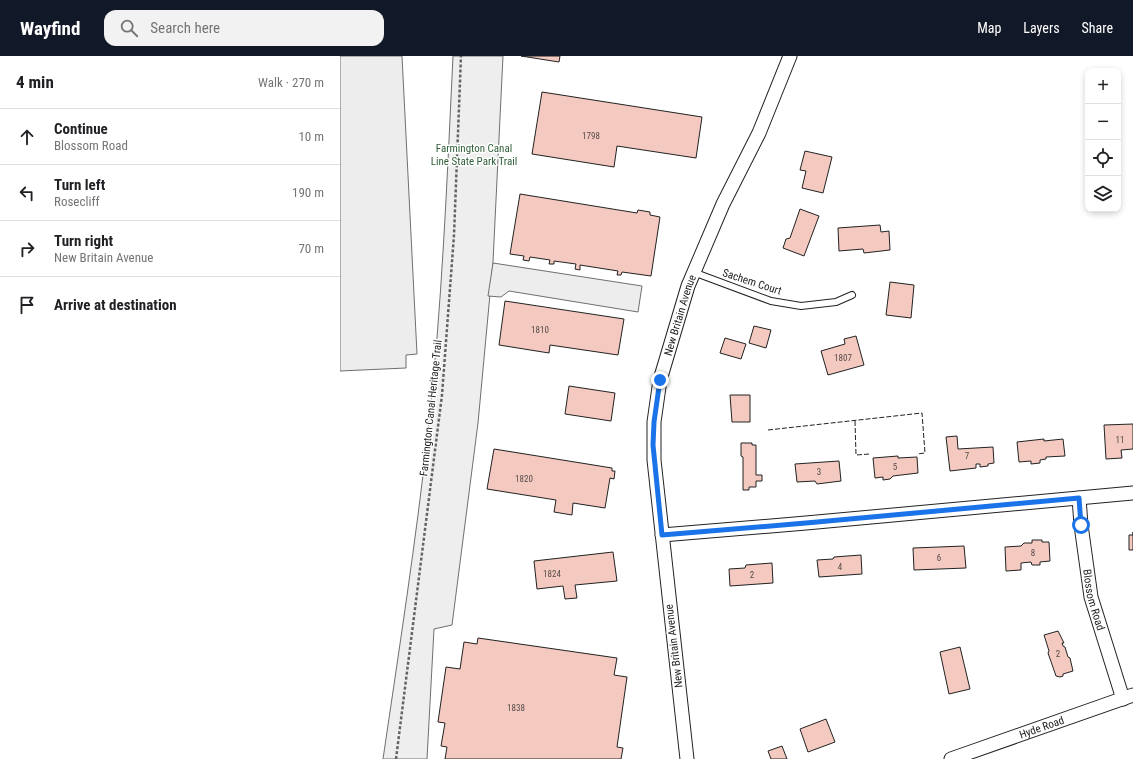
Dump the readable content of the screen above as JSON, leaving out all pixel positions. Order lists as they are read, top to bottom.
{
  "streets": {
    "street": ["New Britain Avenue", "Blossom Road", "Hyde Road"],
    "lane": ["Sachem Court"],
    "path": ["Farmington Canal Heritage Trail"]
  },
  "crossings": [
    ["Sachem Court", "New Britain Avenue"],
    ["Blossom Road", "Hyde Road"]
  ],
  "parks": ["Farmington Canal Line State Park Trail"],
  "house_numbers": [
    "1798",
    "1810",
    "1807",
    "11",
    "7",
    "5",
    "3",
    "1820",
    "8",
    "6",
    "4",
    "1824",
    "2",
    "2",
    "1838"
  ],
  "page": {
    "header": "Wayfind",
    "search": "Search here",
    "nav": ["Map", "Layers", "Share"],
    "heading": ["4 min", "Walk · 270 m"],
    "map_buttons": ["+", "−"],
    "list": [
      ["Continue", "Blossom Road", "10 m"],
      ["Turn left", "Rosecliff", "190 m"],
      ["Turn right", "New Britain Avenue", "70 m"],
      "Arrive at destination"
    ]
  }
}
